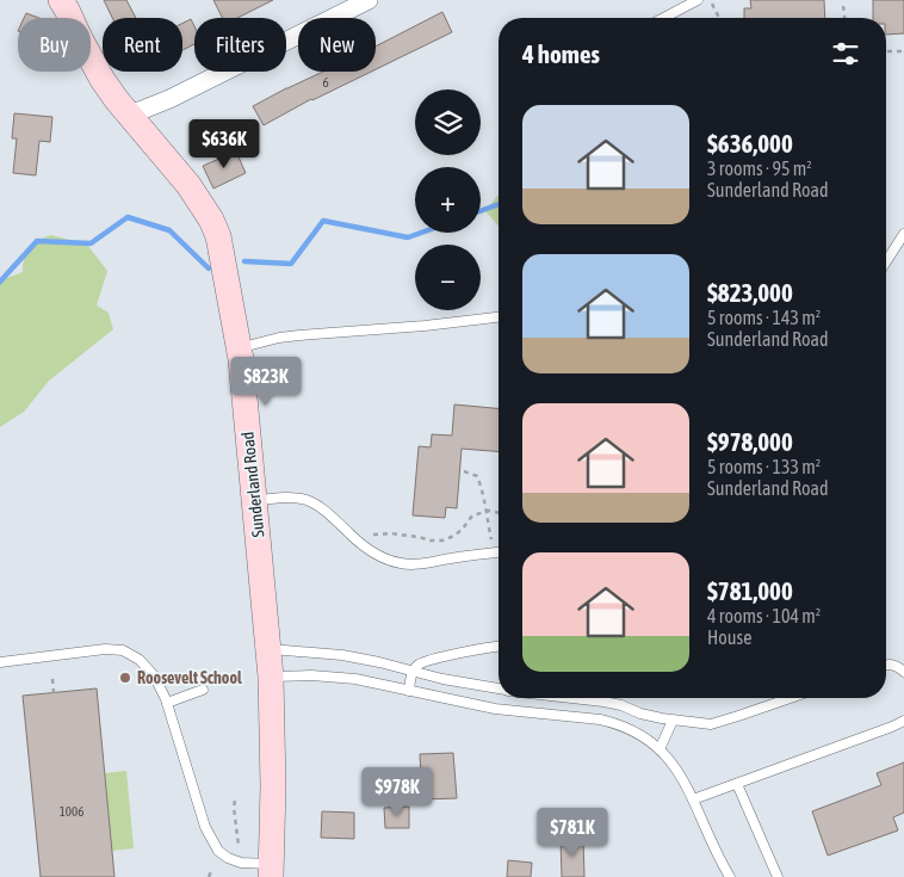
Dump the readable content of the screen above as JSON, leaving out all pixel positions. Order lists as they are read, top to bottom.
{
  "streets": {
    "street": ["Sunderland Road"]
  },
  "places": ["Roosevelt School"],
  "house_numbers": ["6", "1006"],
  "page": {
    "chip": [
      "Buy",
      "Rent",
      "Filters",
      "New"
    ],
    "heading": "4 homes",
    "map_buttons": ["+", "−"],
    "list": [
      {
        "name": "$636,000",
        "note": "3 rooms · 95 m² · Sunderland Road"
      },
      {
        "name": "$823,000",
        "note": "5 rooms · 143 m² · Sunderland Road"
      },
      {
        "name": "$978,000",
        "note": "5 rooms · 133 m² · Sunderland Road"
      },
      {
        "name": "$781,000",
        "note": "4 rooms · 104 m² · House"
      }
    ],
    "price": [
      "$636K",
      "$823K",
      "$978K",
      "$781K"
    ]
  }
}
